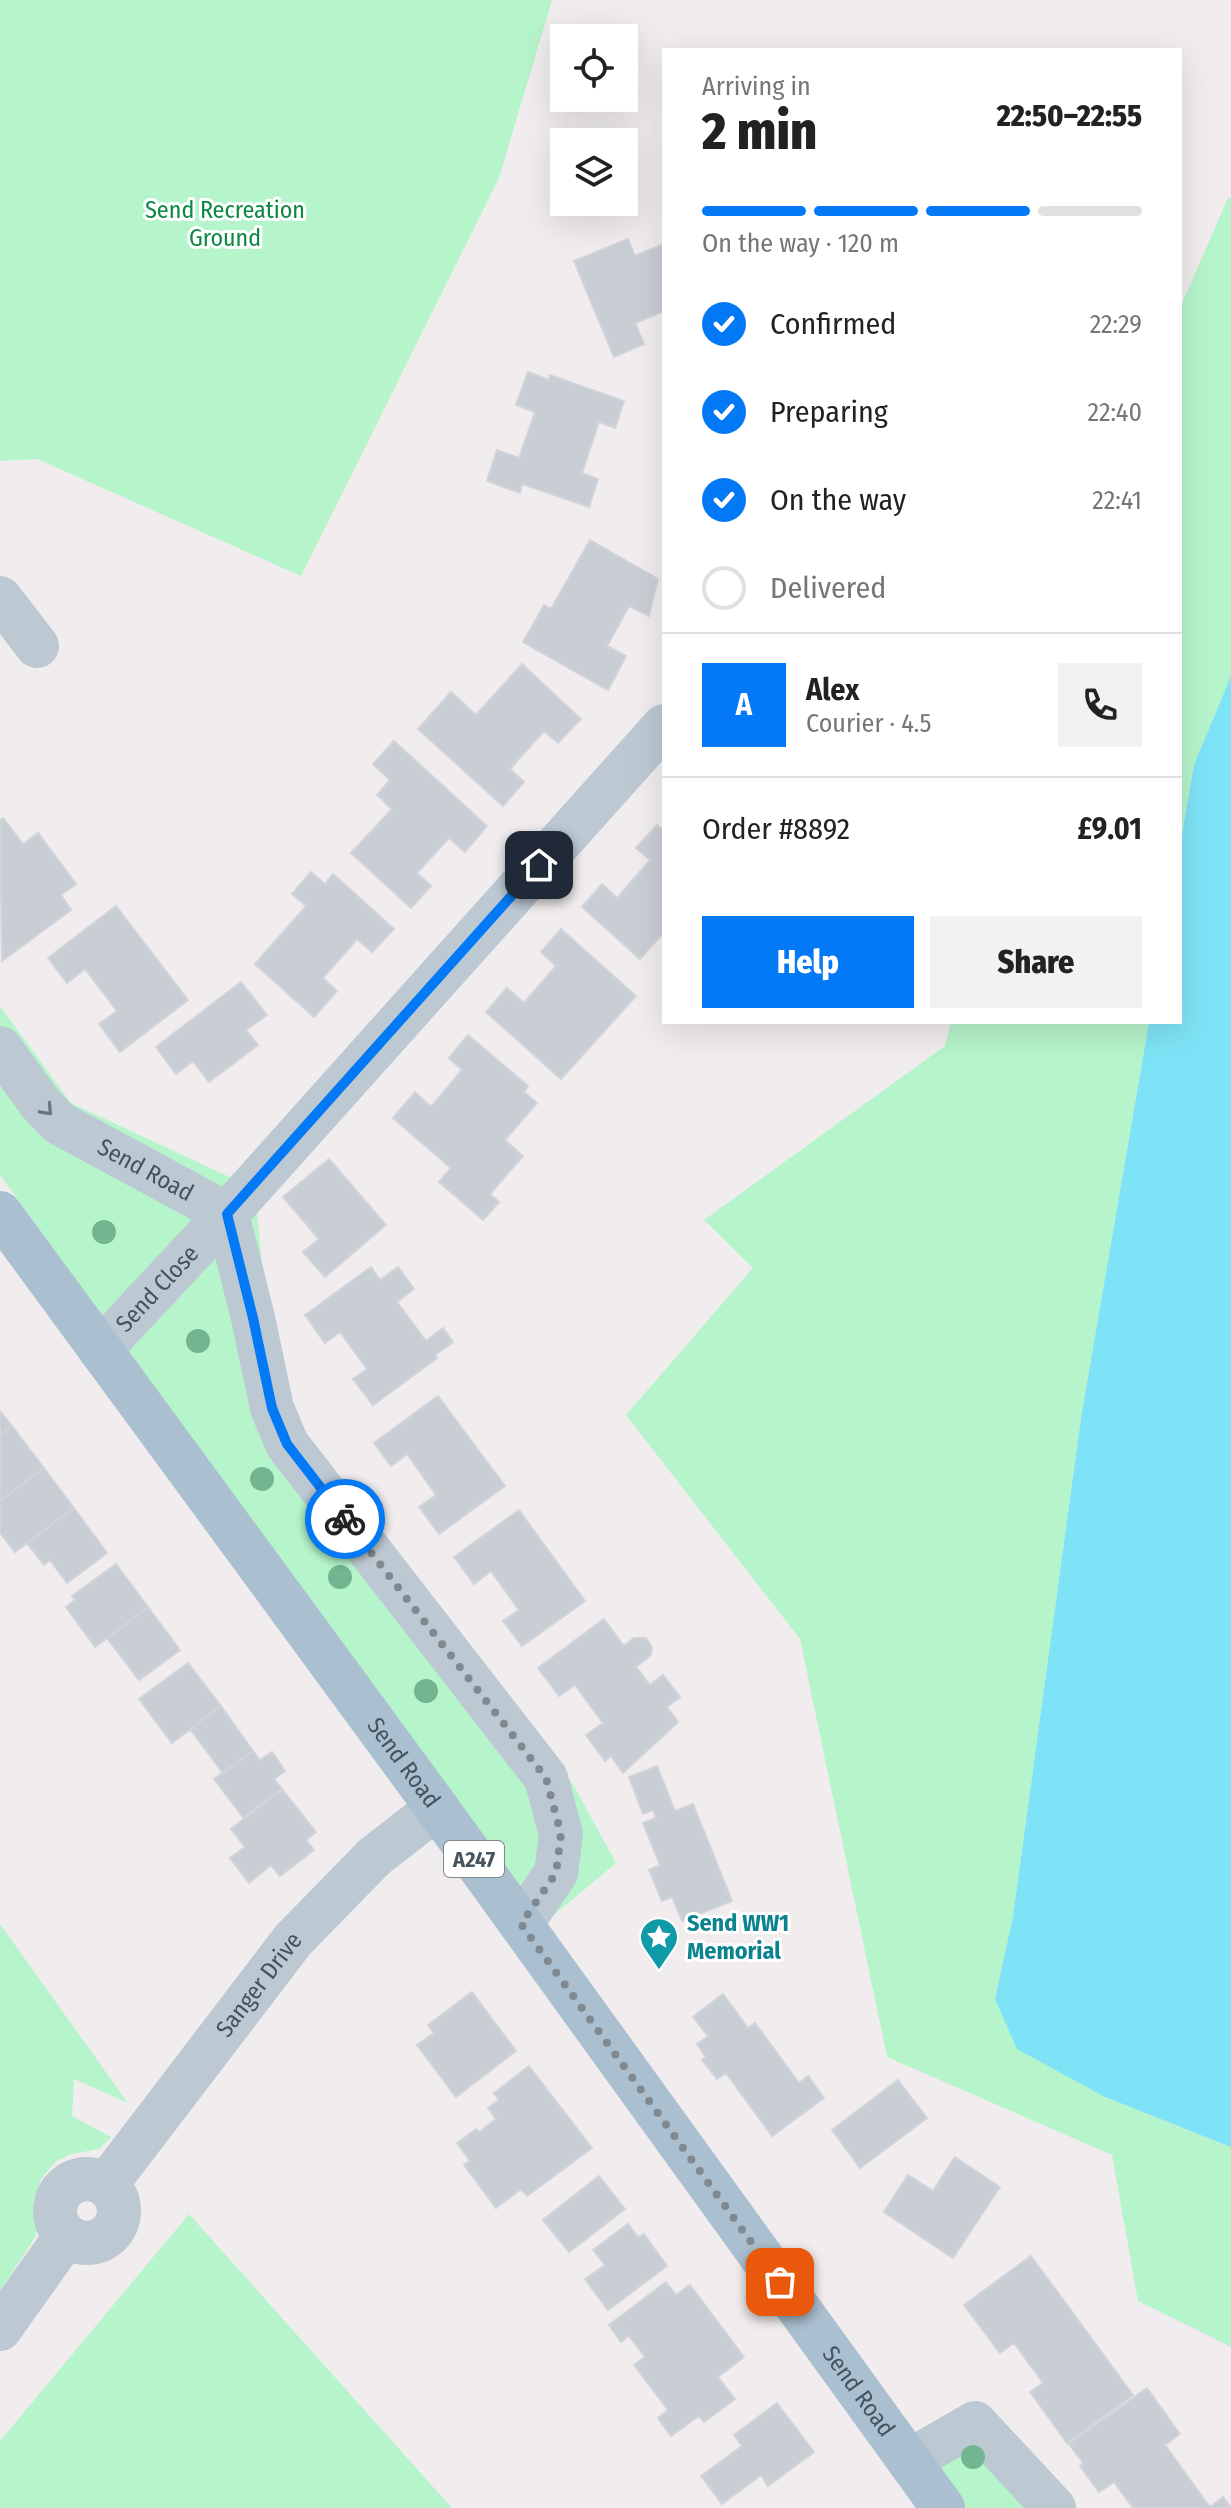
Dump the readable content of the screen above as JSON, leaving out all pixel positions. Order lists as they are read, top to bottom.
{
  "streets": {
    "main road": ["Send Road", "A247"],
    "street": ["Send Close", "Sanger Drive"]
  },
  "crossings": [
    ["Send Road", "Send Close"],
    ["Send Road", "Sanger Drive"]
  ],
  "parks": ["Send Recreation Ground"],
  "places": {
    "place": ["Send WW1 Memorial"]
  },
  "page": {
    "heading": ["2 min", "Arriving in", "22:50–22:55"],
    "panel": [
      "Alex",
      "Courier · 4.5",
      "Order #8892",
      "£9.01"
    ],
    "bar": "On the way · 120 m",
    "list": [
      ["Confirmed", "22:29"],
      ["Preparing", "22:40"],
      ["On the way", "22:41"],
      "Delivered"
    ],
    "round": "A",
    "buttons": ["Help", "Share"]
  }
}
